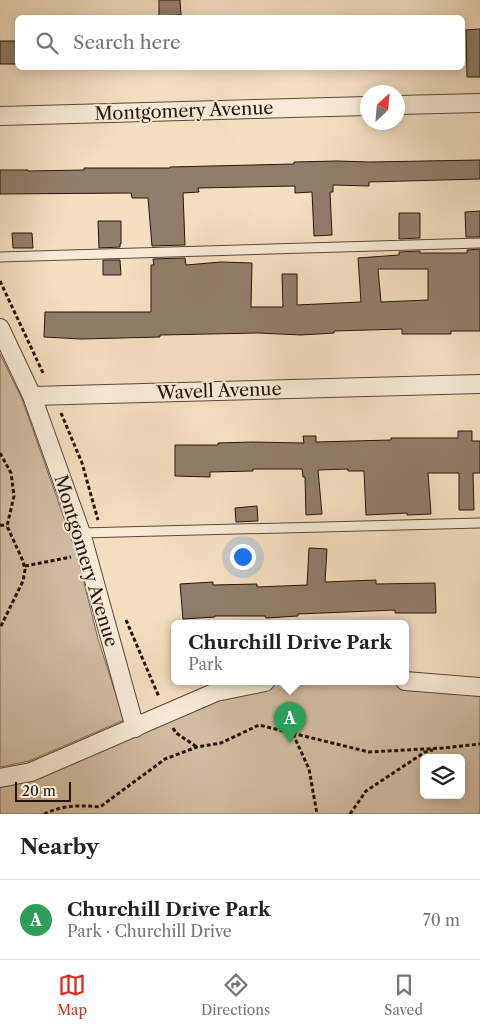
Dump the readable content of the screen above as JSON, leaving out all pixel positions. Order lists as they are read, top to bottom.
{
  "streets": {
    "street": ["Montgomery Avenue", "Wavell Avenue"]
  },
  "crossings": [
    ["Montgomery Avenue", "Wavell Avenue"]
  ],
  "scale_bar": "20 m",
  "north": "top right",
  "page": {
    "search": "Search here",
    "popup": ["Churchill Drive Park", "Park"],
    "pins": "A",
    "scale": "20 m",
    "heading": "Nearby",
    "list": [
      {
        "mark": "A",
        "name": "Churchill Drive Park",
        "note": "Park · Churchill Drive",
        "value": "70 m"
      }
    ],
    "nav": ["Map", "Directions", "Saved"]
  }
}
